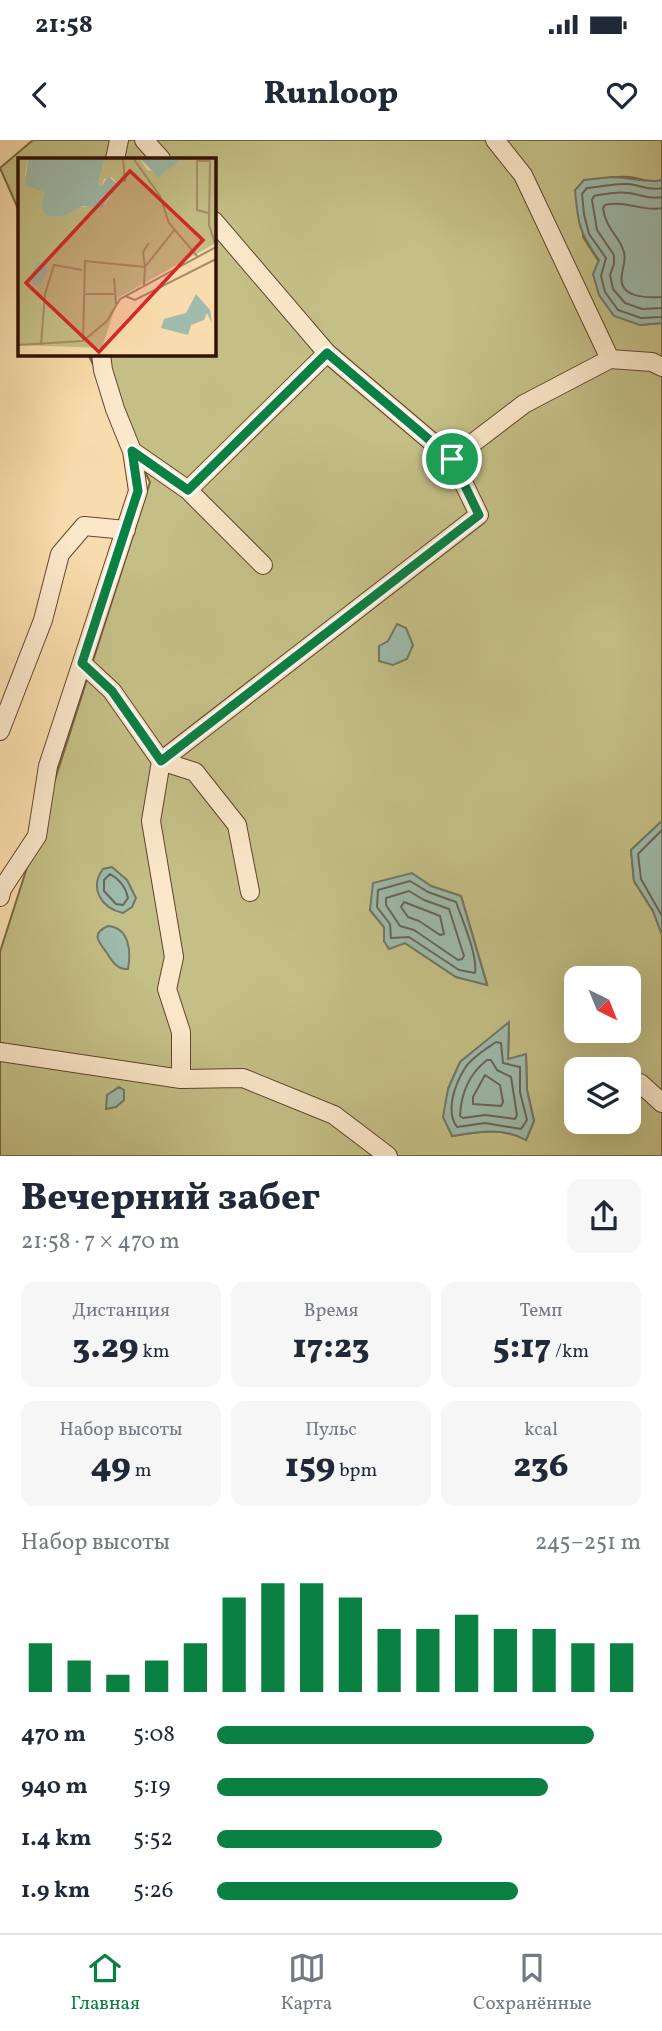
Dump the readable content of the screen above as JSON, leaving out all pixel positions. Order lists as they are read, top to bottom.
{
  "north": "bottom right",
  "page": {
    "status": "21:58",
    "header": "Runloop",
    "heading": ["Вечерний забег", "21:58 · 7 × 470 m"],
    "stats": [
      ["Дистанция", "3.29 km"],
      ["Время", "17:23"],
      ["Темп", "5:17 /km"],
      ["Набор высоты", "49 m"],
      ["Пульс", "159 bpm"],
      ["kcal", "236"]
    ],
    "chart": ["Набор высоты", "245–251 m"],
    "list": [
      {
        "name": "470 m",
        "note": "5:08"
      },
      {
        "name": "940 m",
        "note": "5:19"
      },
      {
        "name": "1.4 km",
        "note": "5:52"
      },
      {
        "name": "1.9 km",
        "note": "5:26"
      }
    ],
    "tabs": ["Главная", "Карта", "Сохранённые"]
  }
}
